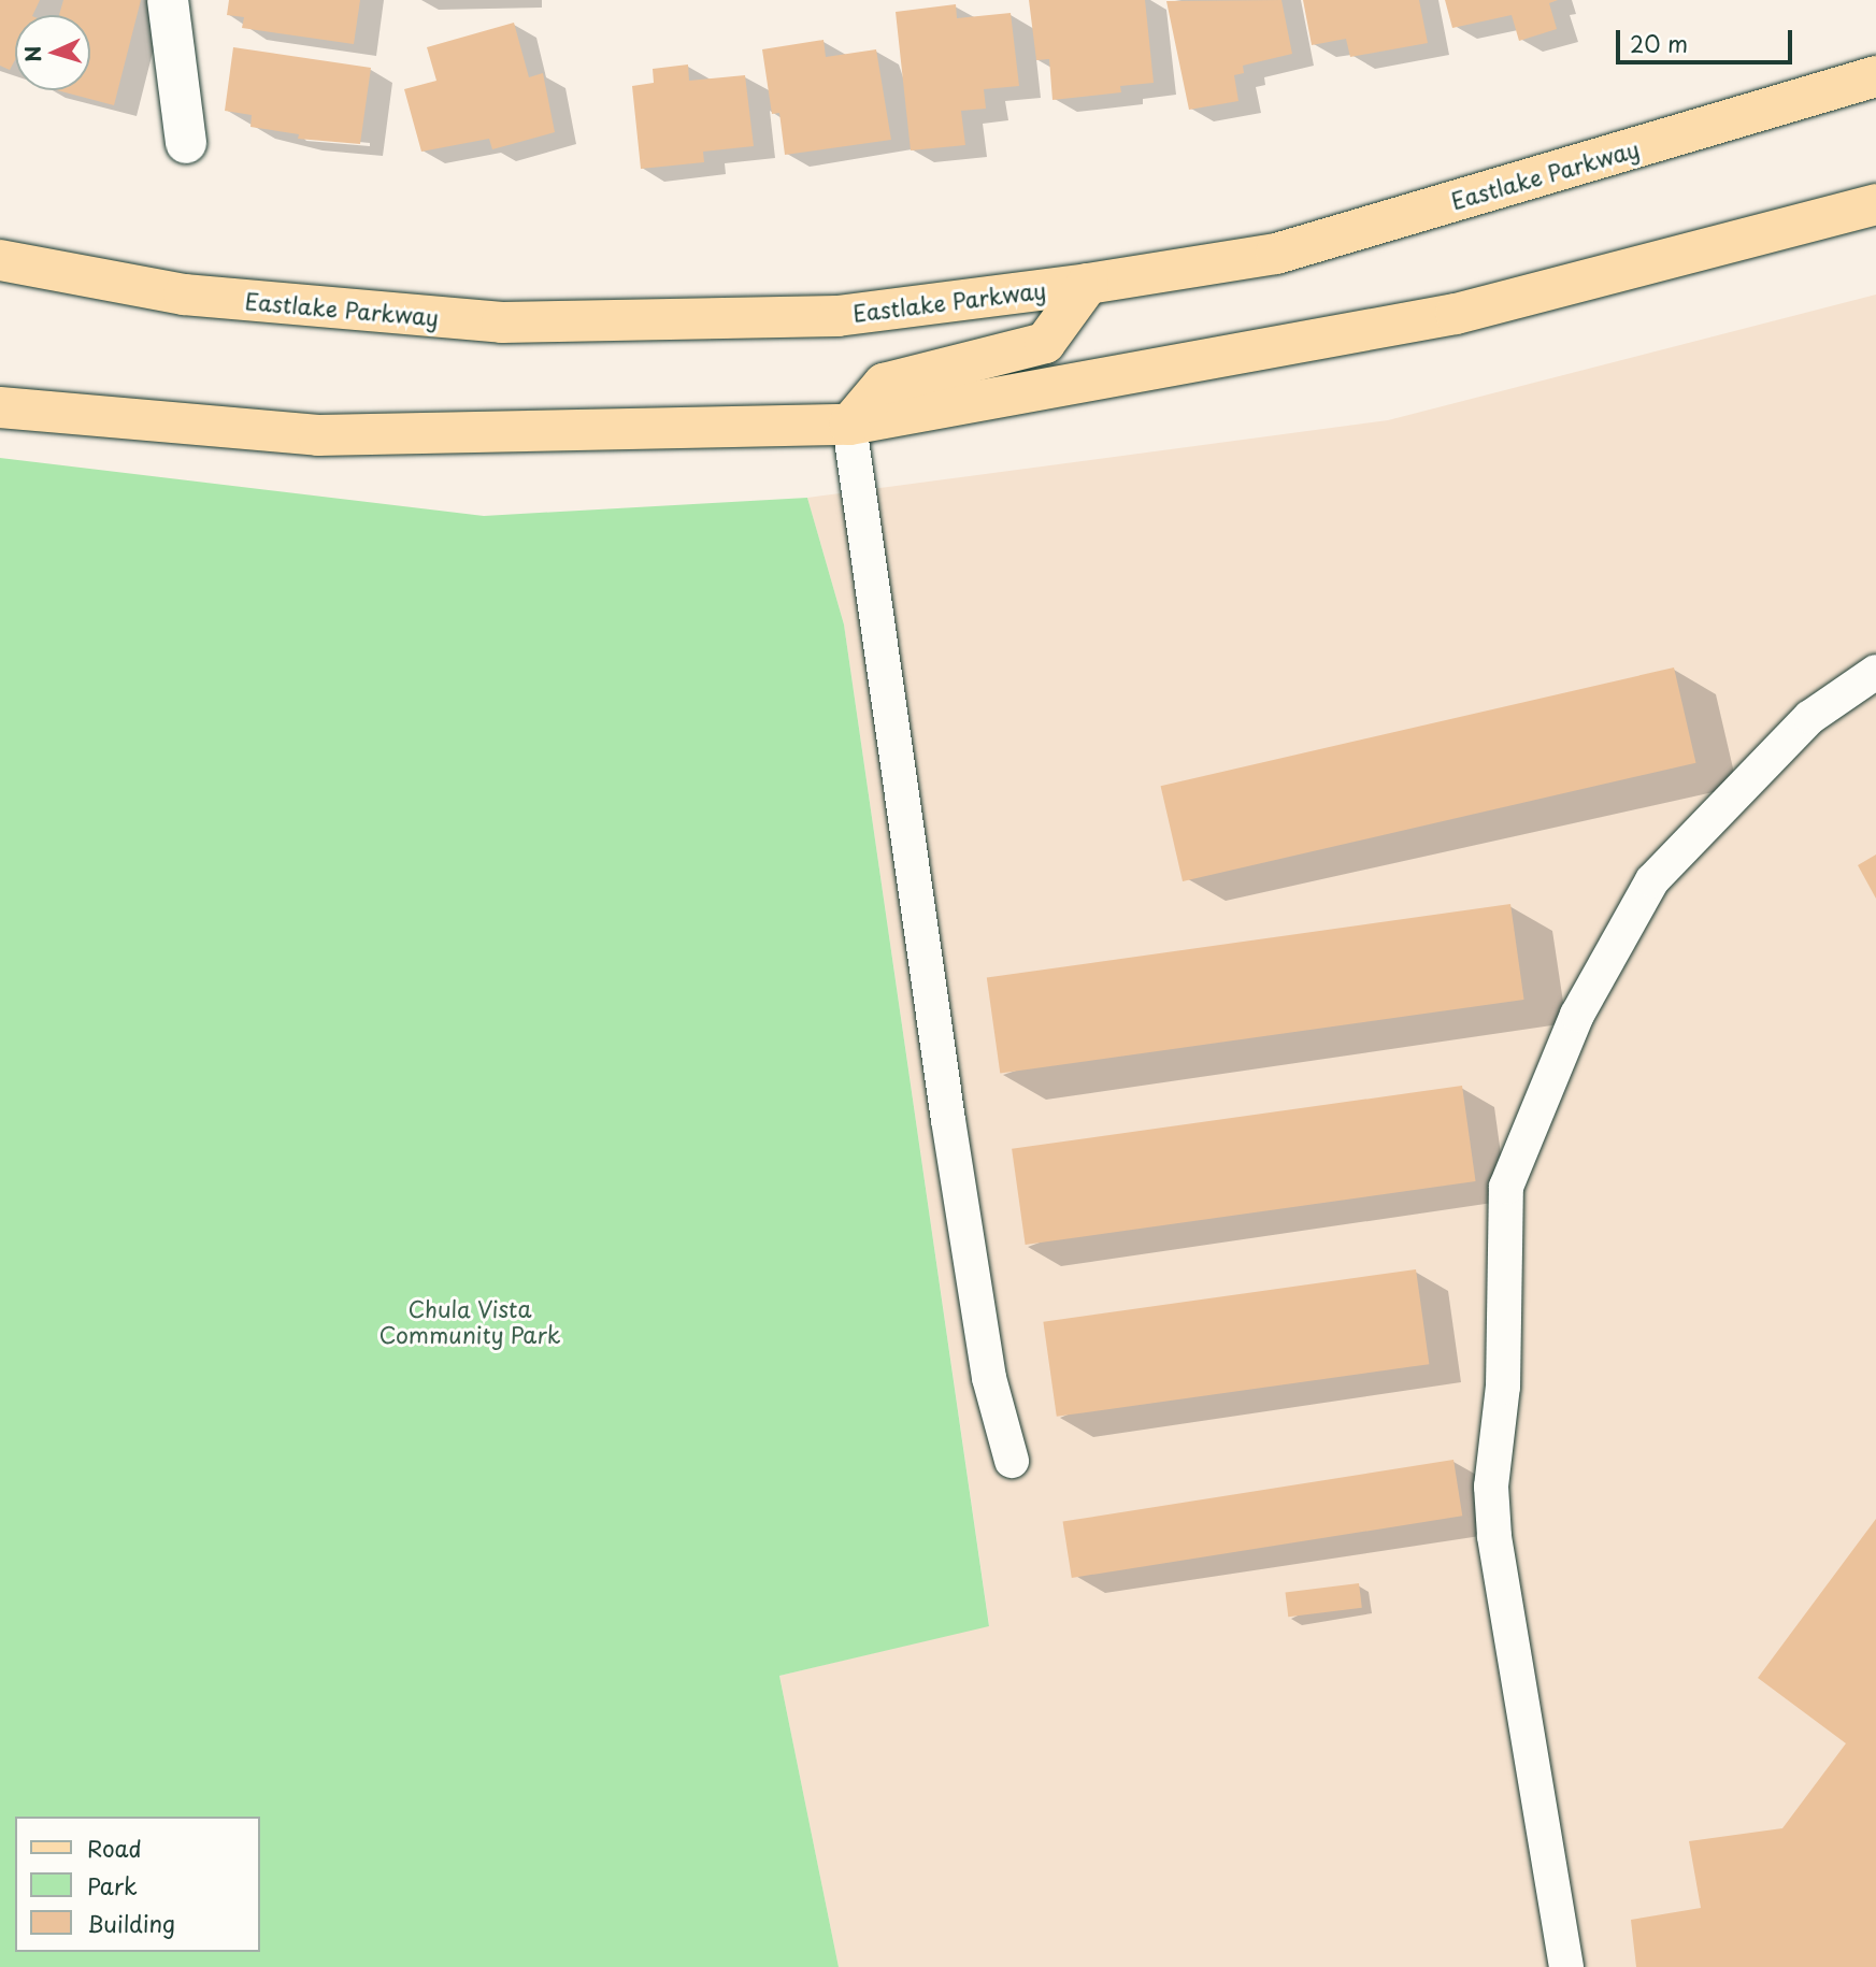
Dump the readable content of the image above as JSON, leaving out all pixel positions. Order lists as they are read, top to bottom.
{
  "streets": {
    "main road": ["Eastlake Parkway"]
  },
  "parks": ["Chula Vista Community Park"],
  "legend": ["Road", "Park", "Building"],
  "scale_bar": "20 m",
  "north": "left"
}
